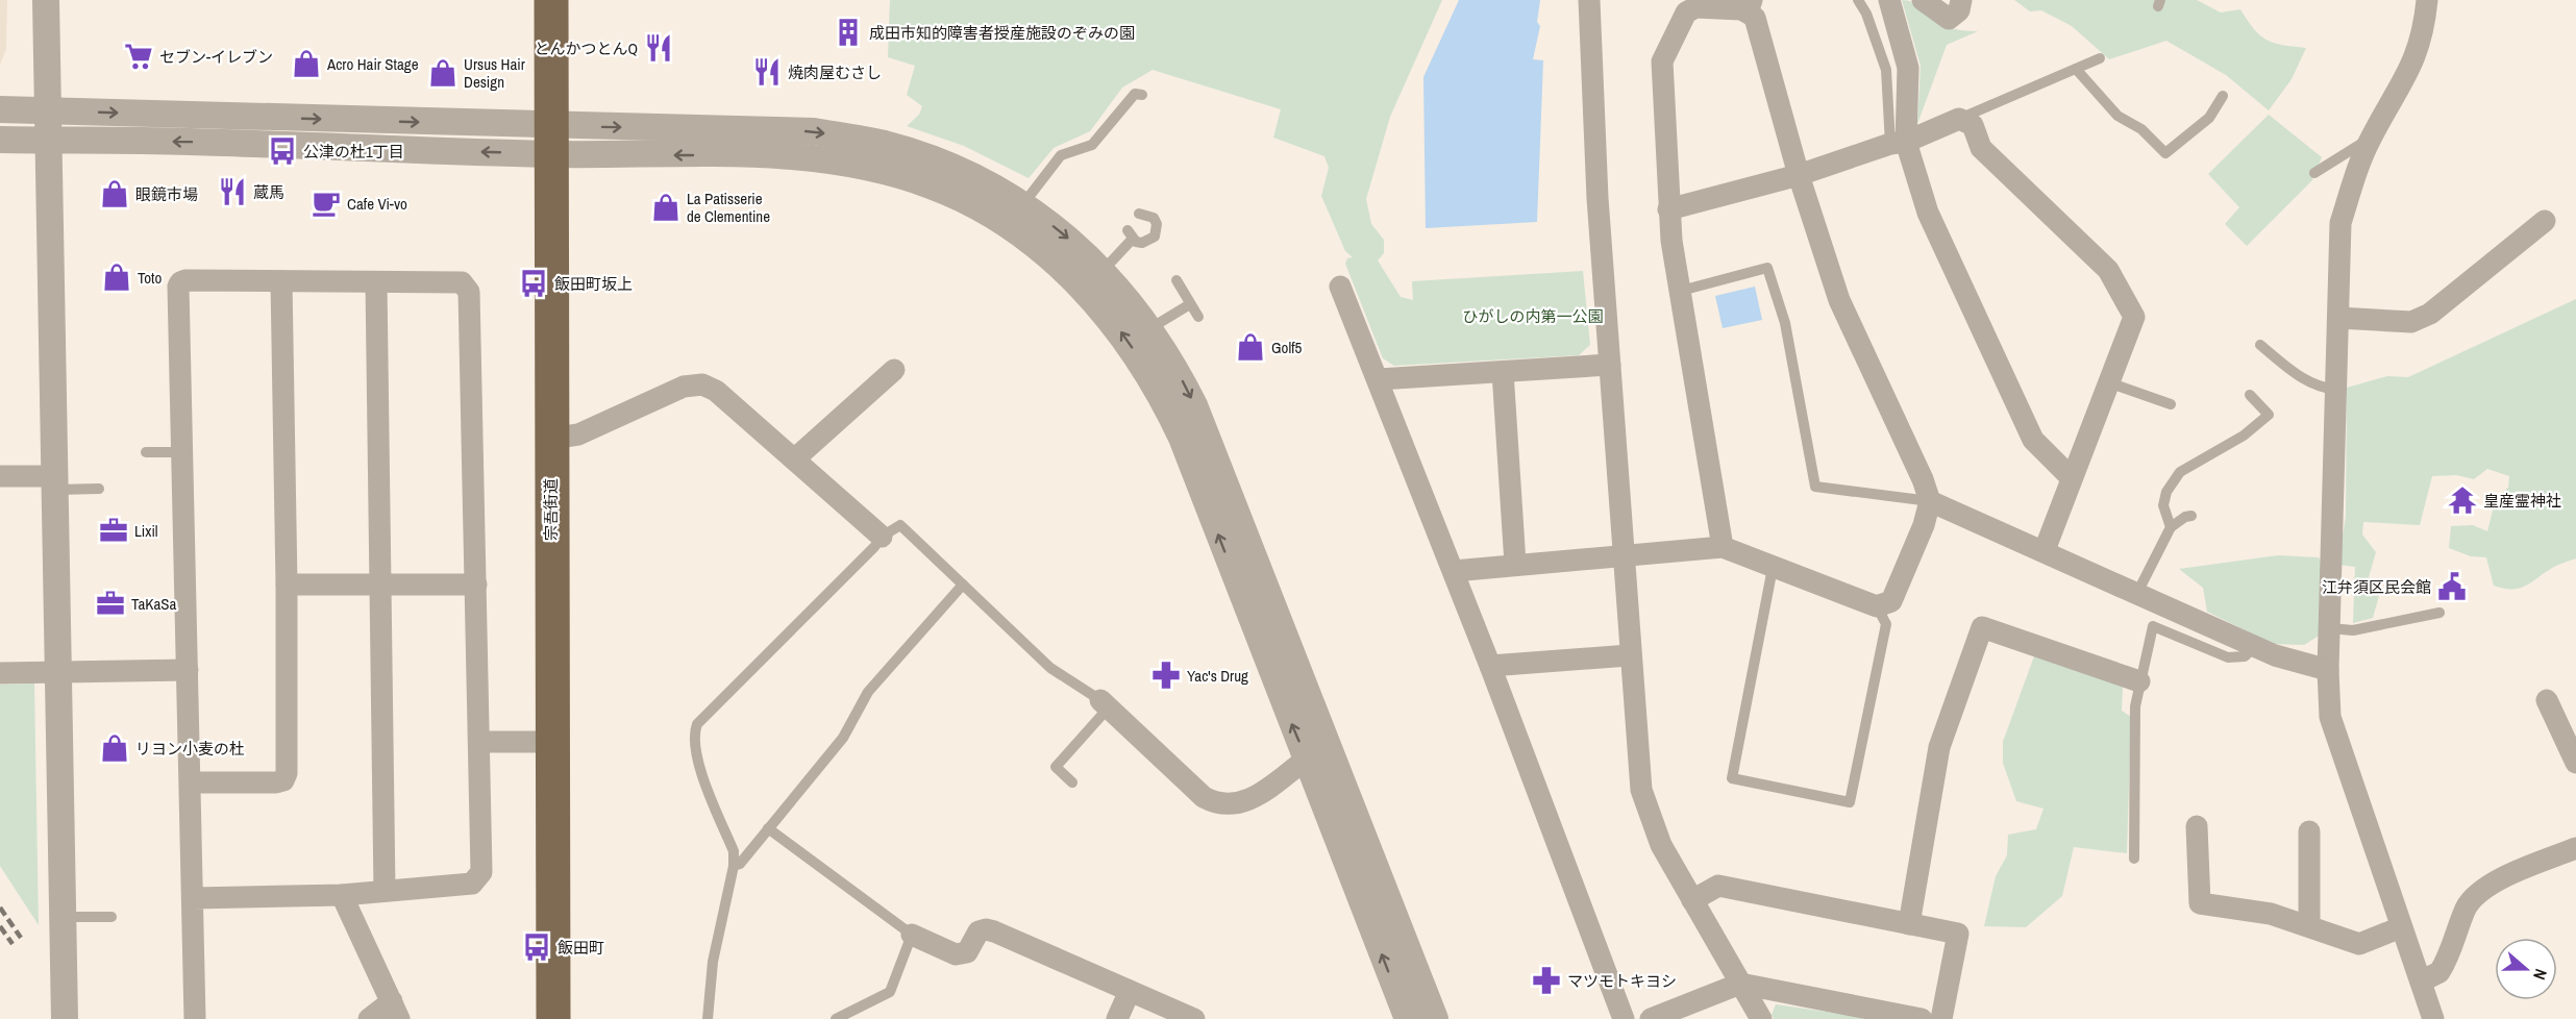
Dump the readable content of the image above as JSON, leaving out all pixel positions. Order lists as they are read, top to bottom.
{
  "streets": {
    "highway": ["宗吾街道"]
  },
  "parks": ["ひがしの内第一公園"],
  "places": {
    "building": ["成田市知的障害者授産施設のぞみの園"],
    "restaurant": ["とんかつとんQ", "焼肉屋むさし", "蔵馬"],
    "supermarket": ["セブン-イレブン"],
    "shop": [
      "Acro Hair Stage",
      "Ursus Hair Design",
      "眼鏡市場",
      "La Patisserie de Clementine",
      "Toto",
      "Golf5",
      "リヨン小麦の杜"
    ],
    "bus stop": ["公津の杜1丁目", "飯田町坂上", "飯田町"],
    "cafe": ["Cafe Vi-vo"],
    "temple": ["皇産霊神社"],
    "office": ["Lixil", "TaKaSa"],
    "public building": ["江弁須区民会館"],
    "pharmacy": ["Yac's Drug", "マツモトキヨシ"]
  },
  "north": "right"
}
